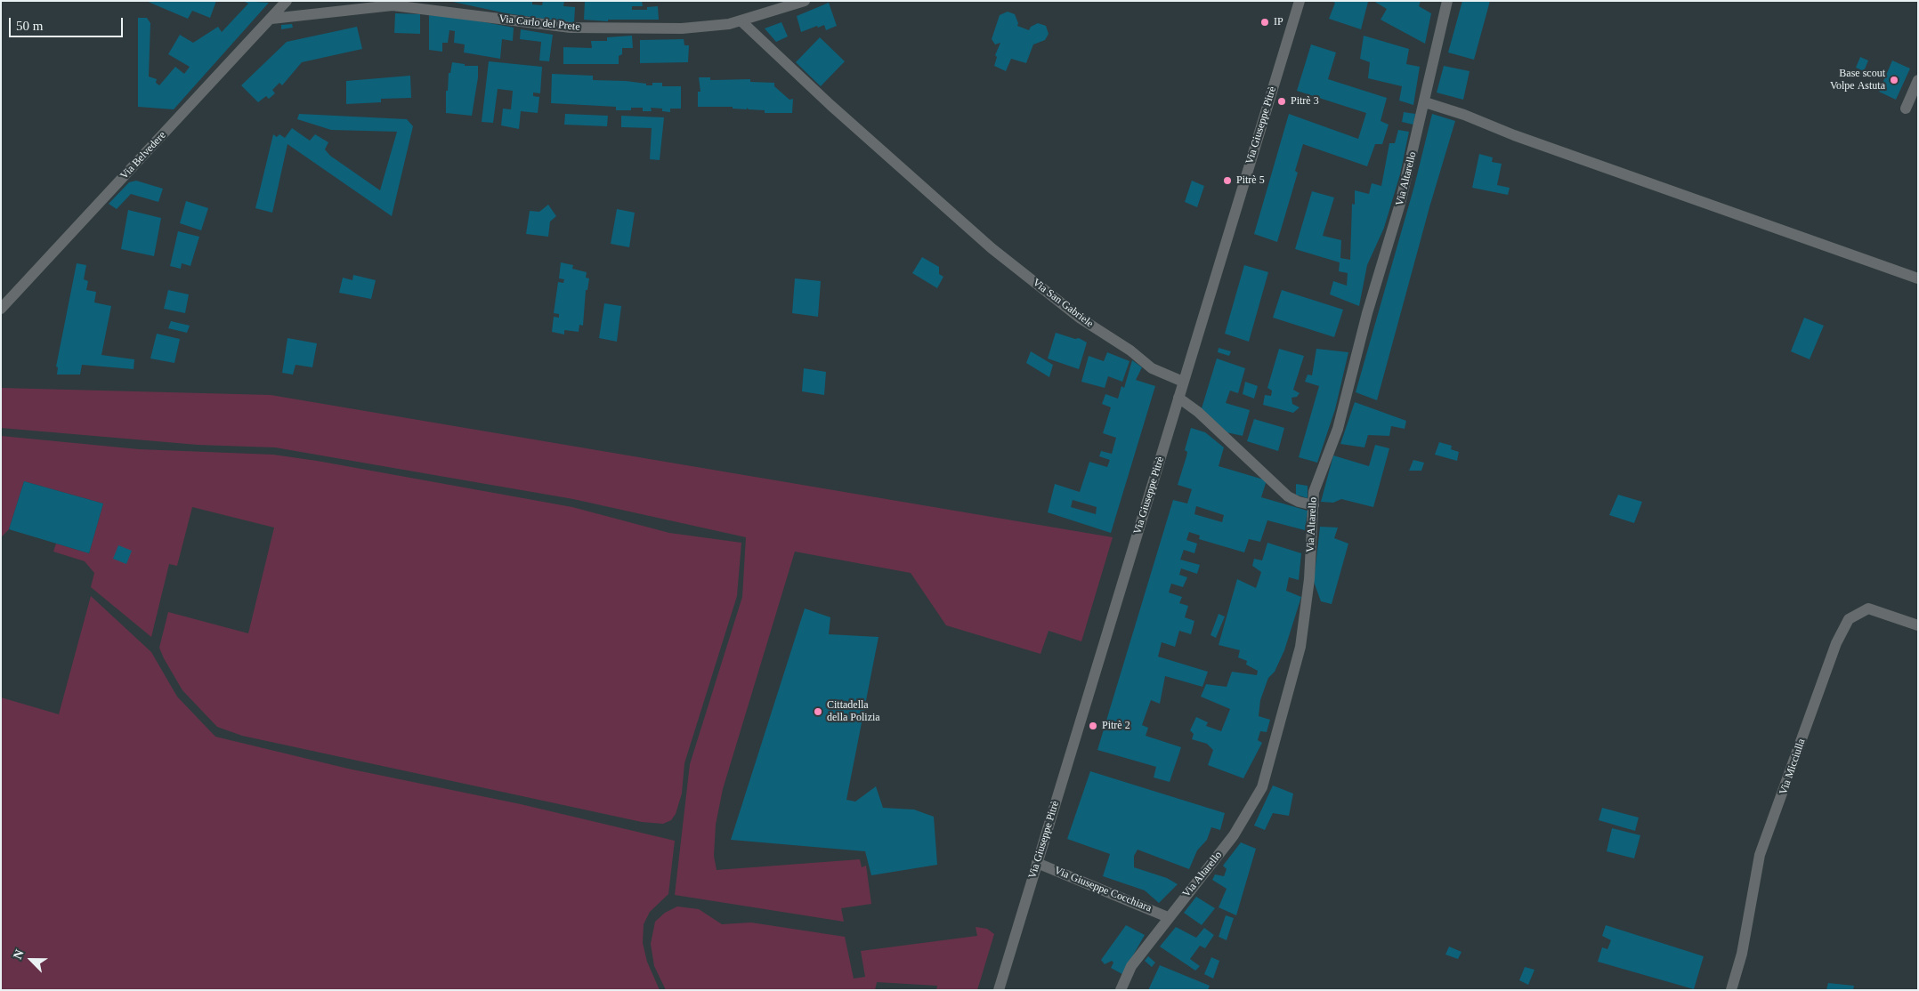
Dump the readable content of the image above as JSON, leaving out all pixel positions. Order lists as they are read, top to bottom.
{
  "streets": {
    "street": [
      "Via Carlo del Prete",
      "Via Giuseppe Pitrè",
      "Via Belvedere",
      "Via Altarello",
      "Via San Gabriele",
      "Via Micciulla",
      "Via Giuseppe Cocchiara"
    ]
  },
  "crossings": [
    ["Via Carlo del Prete", "Via Belvedere"],
    ["Via Carlo del Prete", "Via San Gabriele"],
    ["Via Giuseppe Pitrè", "Via San Gabriele"],
    ["Via Giuseppe Pitrè", "Via Giuseppe Cocchiara"],
    ["Via Altarello", "Via Giuseppe Cocchiara"]
  ],
  "places": [
    "IP",
    "Base scout Volpe Astuta",
    "Pitrè 3",
    "Pitrè 5",
    "Cittadella della Polizia",
    "Pitrè 2"
  ],
  "scale_bar": "50 m",
  "north": "top left"
}
